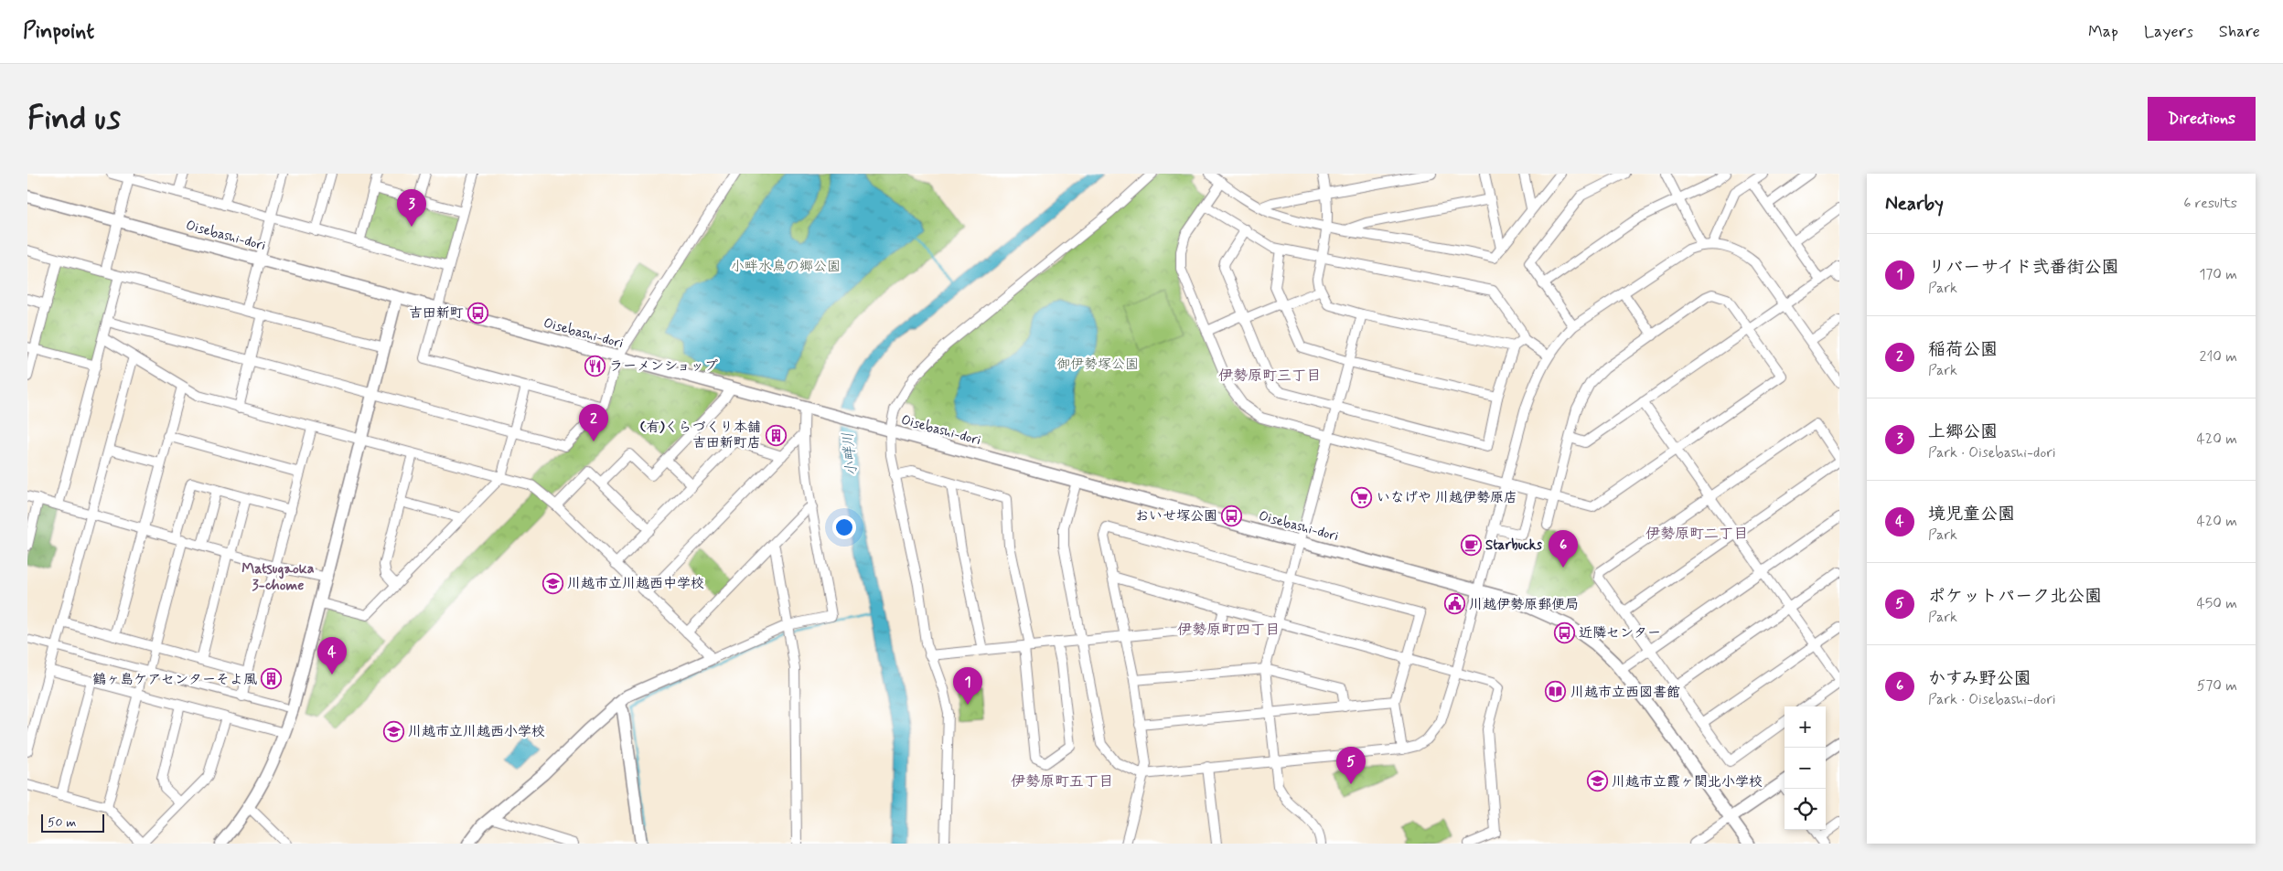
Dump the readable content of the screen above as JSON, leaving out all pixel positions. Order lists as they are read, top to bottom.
{
  "streets": {
    "street": ["Oisebashi-dori"]
  },
  "districts": [
    "伊勢原町三丁目",
    "伊勢原町二丁目",
    "Matsugaoka 3-chome",
    "伊勢原町四丁目",
    "伊勢原町五丁目"
  ],
  "water": ["小畔川"],
  "parks": ["小畔水鳥の郷公園", "御伊勢塚公園"],
  "places": {
    "bus stop": ["吉田新町", "おいせ塚公園", "近隣センター"],
    "restaurant": ["ラーメンショップ"],
    "building": ["(有)くらづくり本舗 吉田新町店", "鶴ヶ島ケアセンターそよ風"],
    "supermarket": ["いなげや 川越伊勢原店"],
    "cafe": ["Starbucks"],
    "school or university": ["川越市立川越西中学校", "川越市立川越西小学校", "川越市立霞ヶ関北小学校"],
    "public building": ["川越伊勢原郵便局"],
    "library": ["川越市立西図書館"]
  },
  "scale_bar": "50 m",
  "page": {
    "header": "Pinpoint",
    "nav": ["Map", "Layers", "Share"],
    "buttons": "Directions",
    "title": "Find us",
    "heading": ["Nearby", "6 results"],
    "pins": [
      "3",
      "2",
      "6",
      "4",
      "1",
      "5"
    ],
    "list": [
      {
        "mark": "1",
        "name": "リバーサイド弐番街公園",
        "note": "Park",
        "value": "170 m"
      },
      {
        "mark": "2",
        "name": "稲荷公園",
        "note": "Park",
        "value": "210 m"
      },
      {
        "mark": "3",
        "name": "上郷公園",
        "note": "Park · Oisebashi-dori",
        "value": "420 m"
      },
      {
        "mark": "4",
        "name": "境児童公園",
        "note": "Park",
        "value": "420 m"
      },
      {
        "mark": "5",
        "name": "ポケットパーク北公園",
        "note": "Park",
        "value": "450 m"
      },
      {
        "mark": "6",
        "name": "かすみ野公園",
        "note": "Park · Oisebashi-dori",
        "value": "570 m"
      }
    ],
    "map_buttons": ["+", "−"],
    "scale": "50 m"
  }
}
